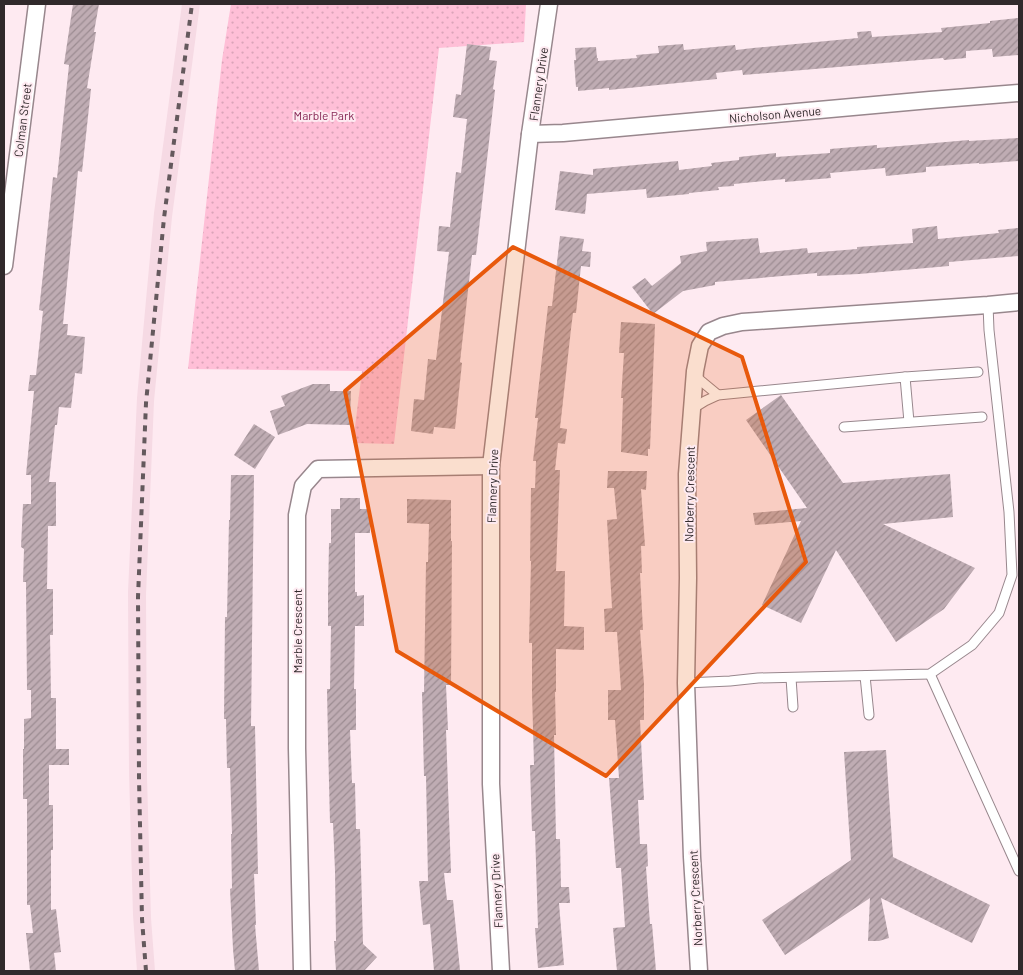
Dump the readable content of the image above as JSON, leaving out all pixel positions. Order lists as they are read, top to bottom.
{
  "streets": {
    "street": [
      "Flannery Drive",
      "Nicholson Avenue",
      "Colman Street",
      "Norberry Crescent",
      "Marble Crescent"
    ]
  },
  "crossings": [
    ["Flannery Drive", "Nicholson Avenue"],
    ["Flannery Drive", "Marble Crescent"]
  ],
  "parks": ["Marble Park"]
}
